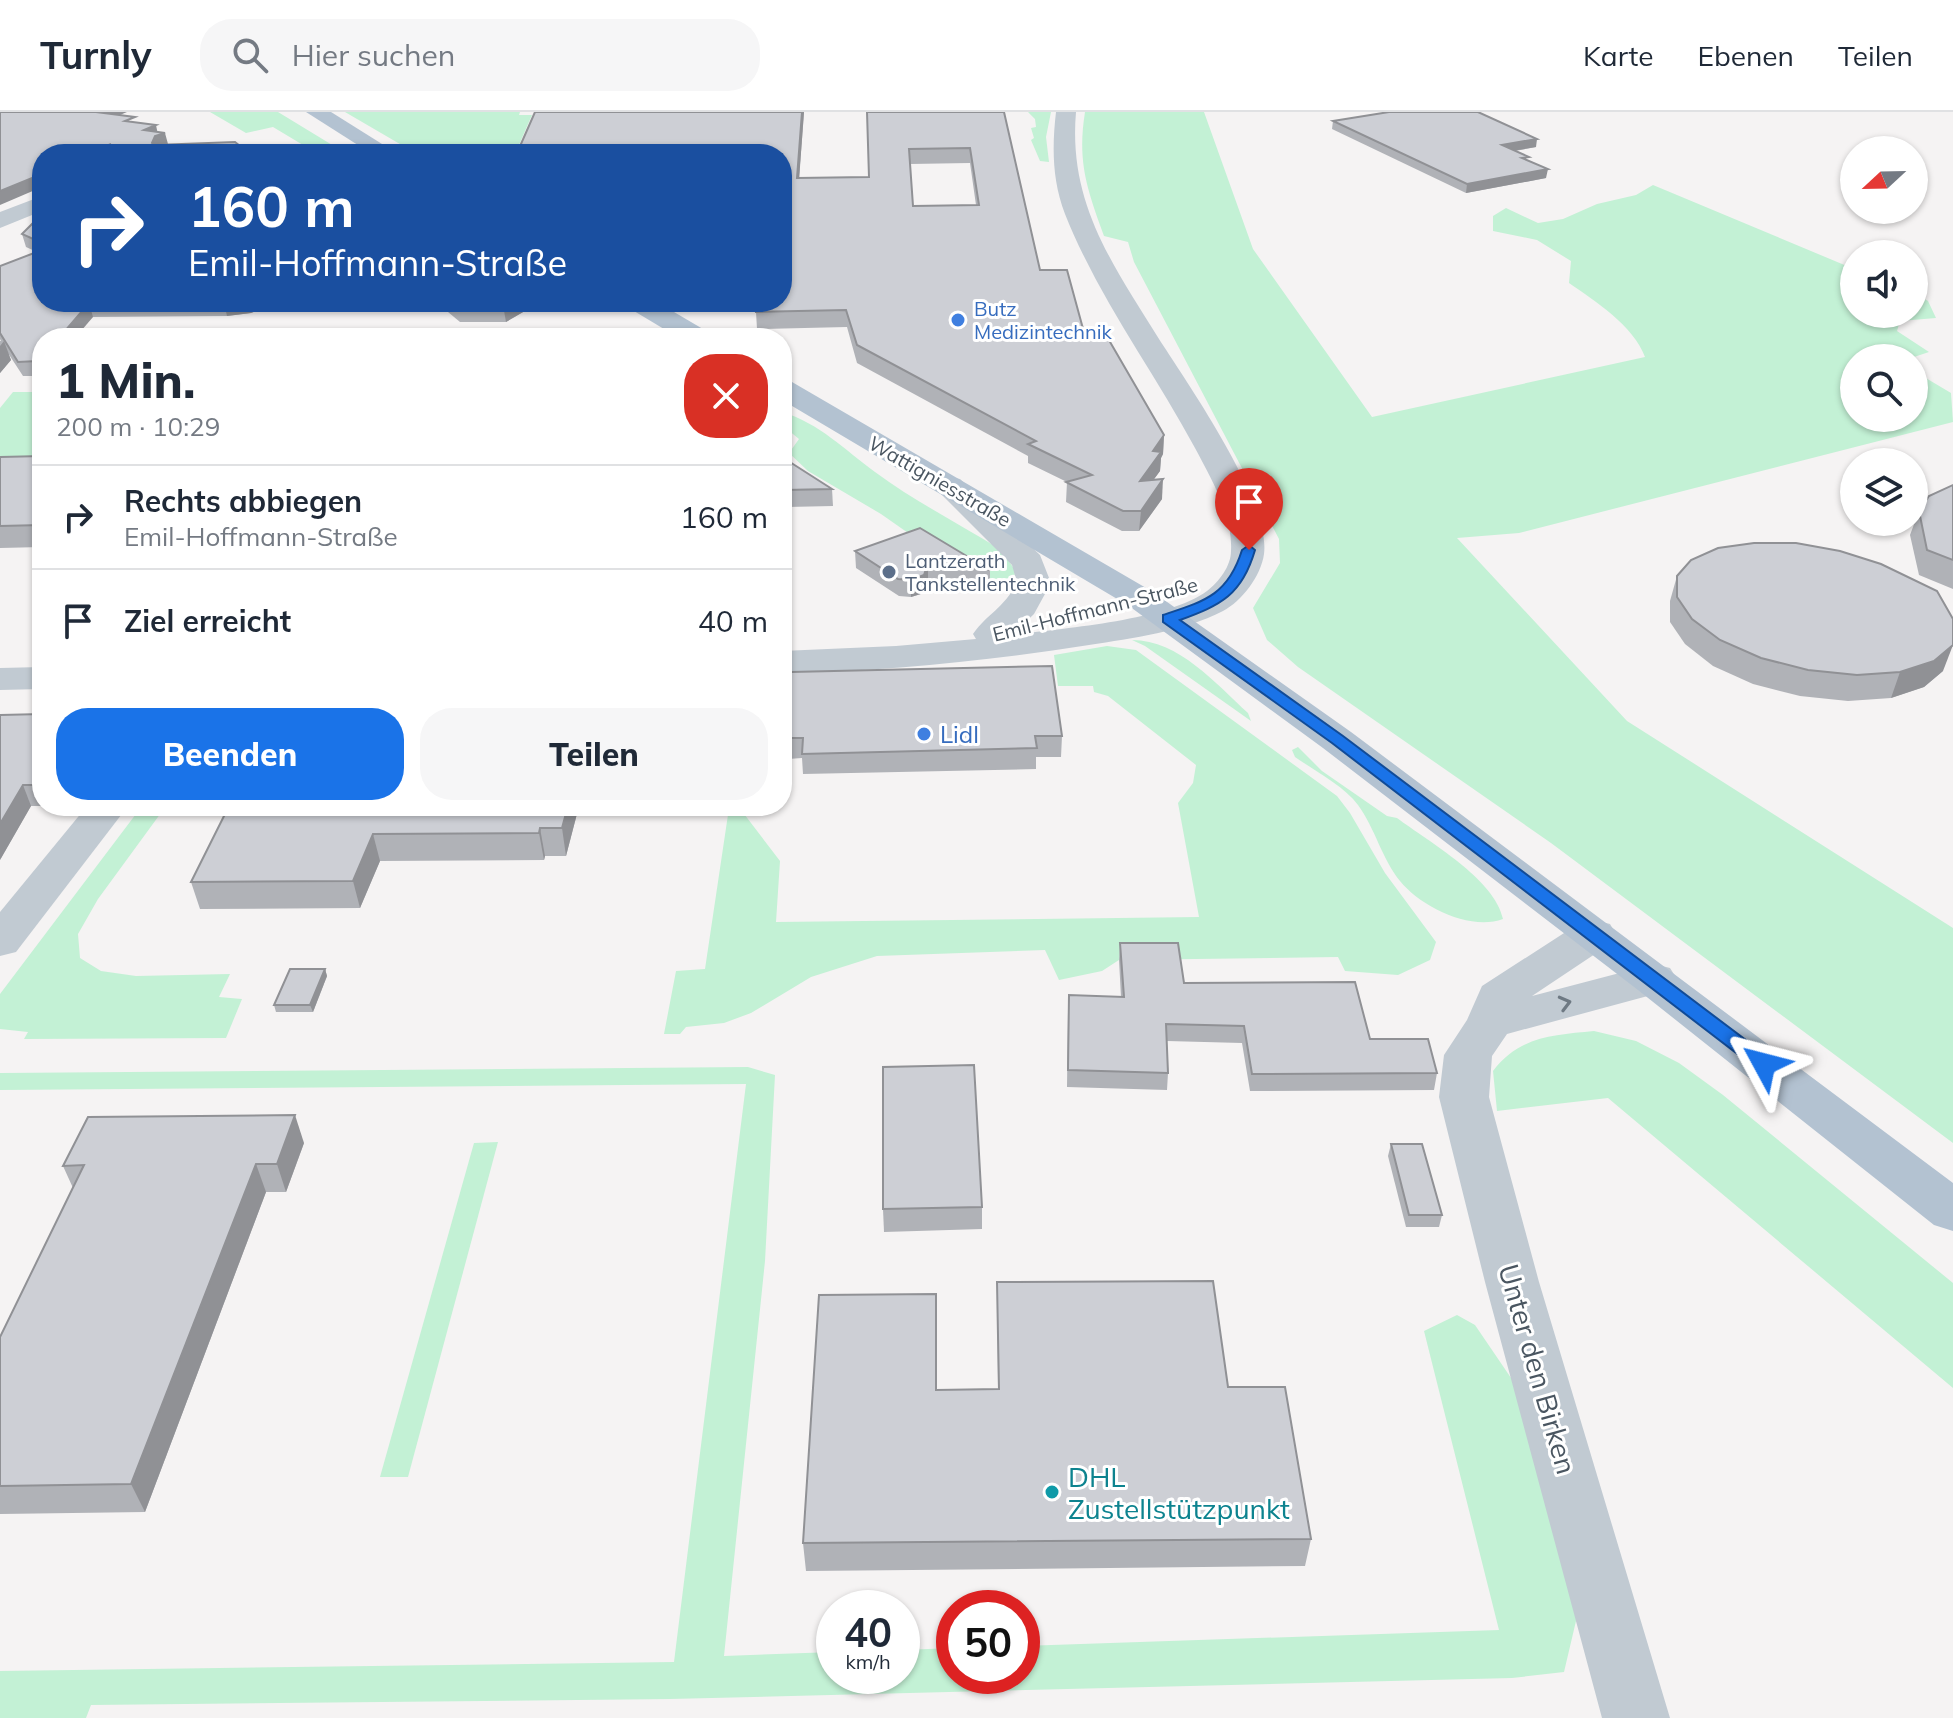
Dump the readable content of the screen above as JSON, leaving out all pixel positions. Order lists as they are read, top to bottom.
{
  "streets": {
    "main road": ["Wattigniesstraße"],
    "street": ["Emil-Hoffmann-Straße", "Unter den Birken"]
  },
  "crossings": [
    ["Wattigniesstraße", "Emil-Hoffmann-Straße"],
    ["Wattigniesstraße", "Unter den Birken"]
  ],
  "places": [
    "Butz Medizintechnik",
    "Lantzerath Tankstellentechnik",
    "Lidl",
    "DHL Zustellstützpunkt"
  ],
  "north": "left",
  "page": {
    "header": "Turnly",
    "search": "Hier suchen",
    "nav": ["Karte", "Ebenen", "Teilen"],
    "turn": ["160 m", "Emil-Hoffmann-Straße"],
    "heading": ["1 Min.", "200 m · 10:29"],
    "list": [
      {
        "name": "Rechts abbiegen",
        "note": "Emil-Hoffmann-Straße",
        "value": "160 m"
      },
      {
        "name": "Ziel erreicht",
        "value": "40 m"
      }
    ],
    "buttons": ["Beenden", "Teilen"],
    "speed": "40 km/h",
    "limit": "50"
  }
}
